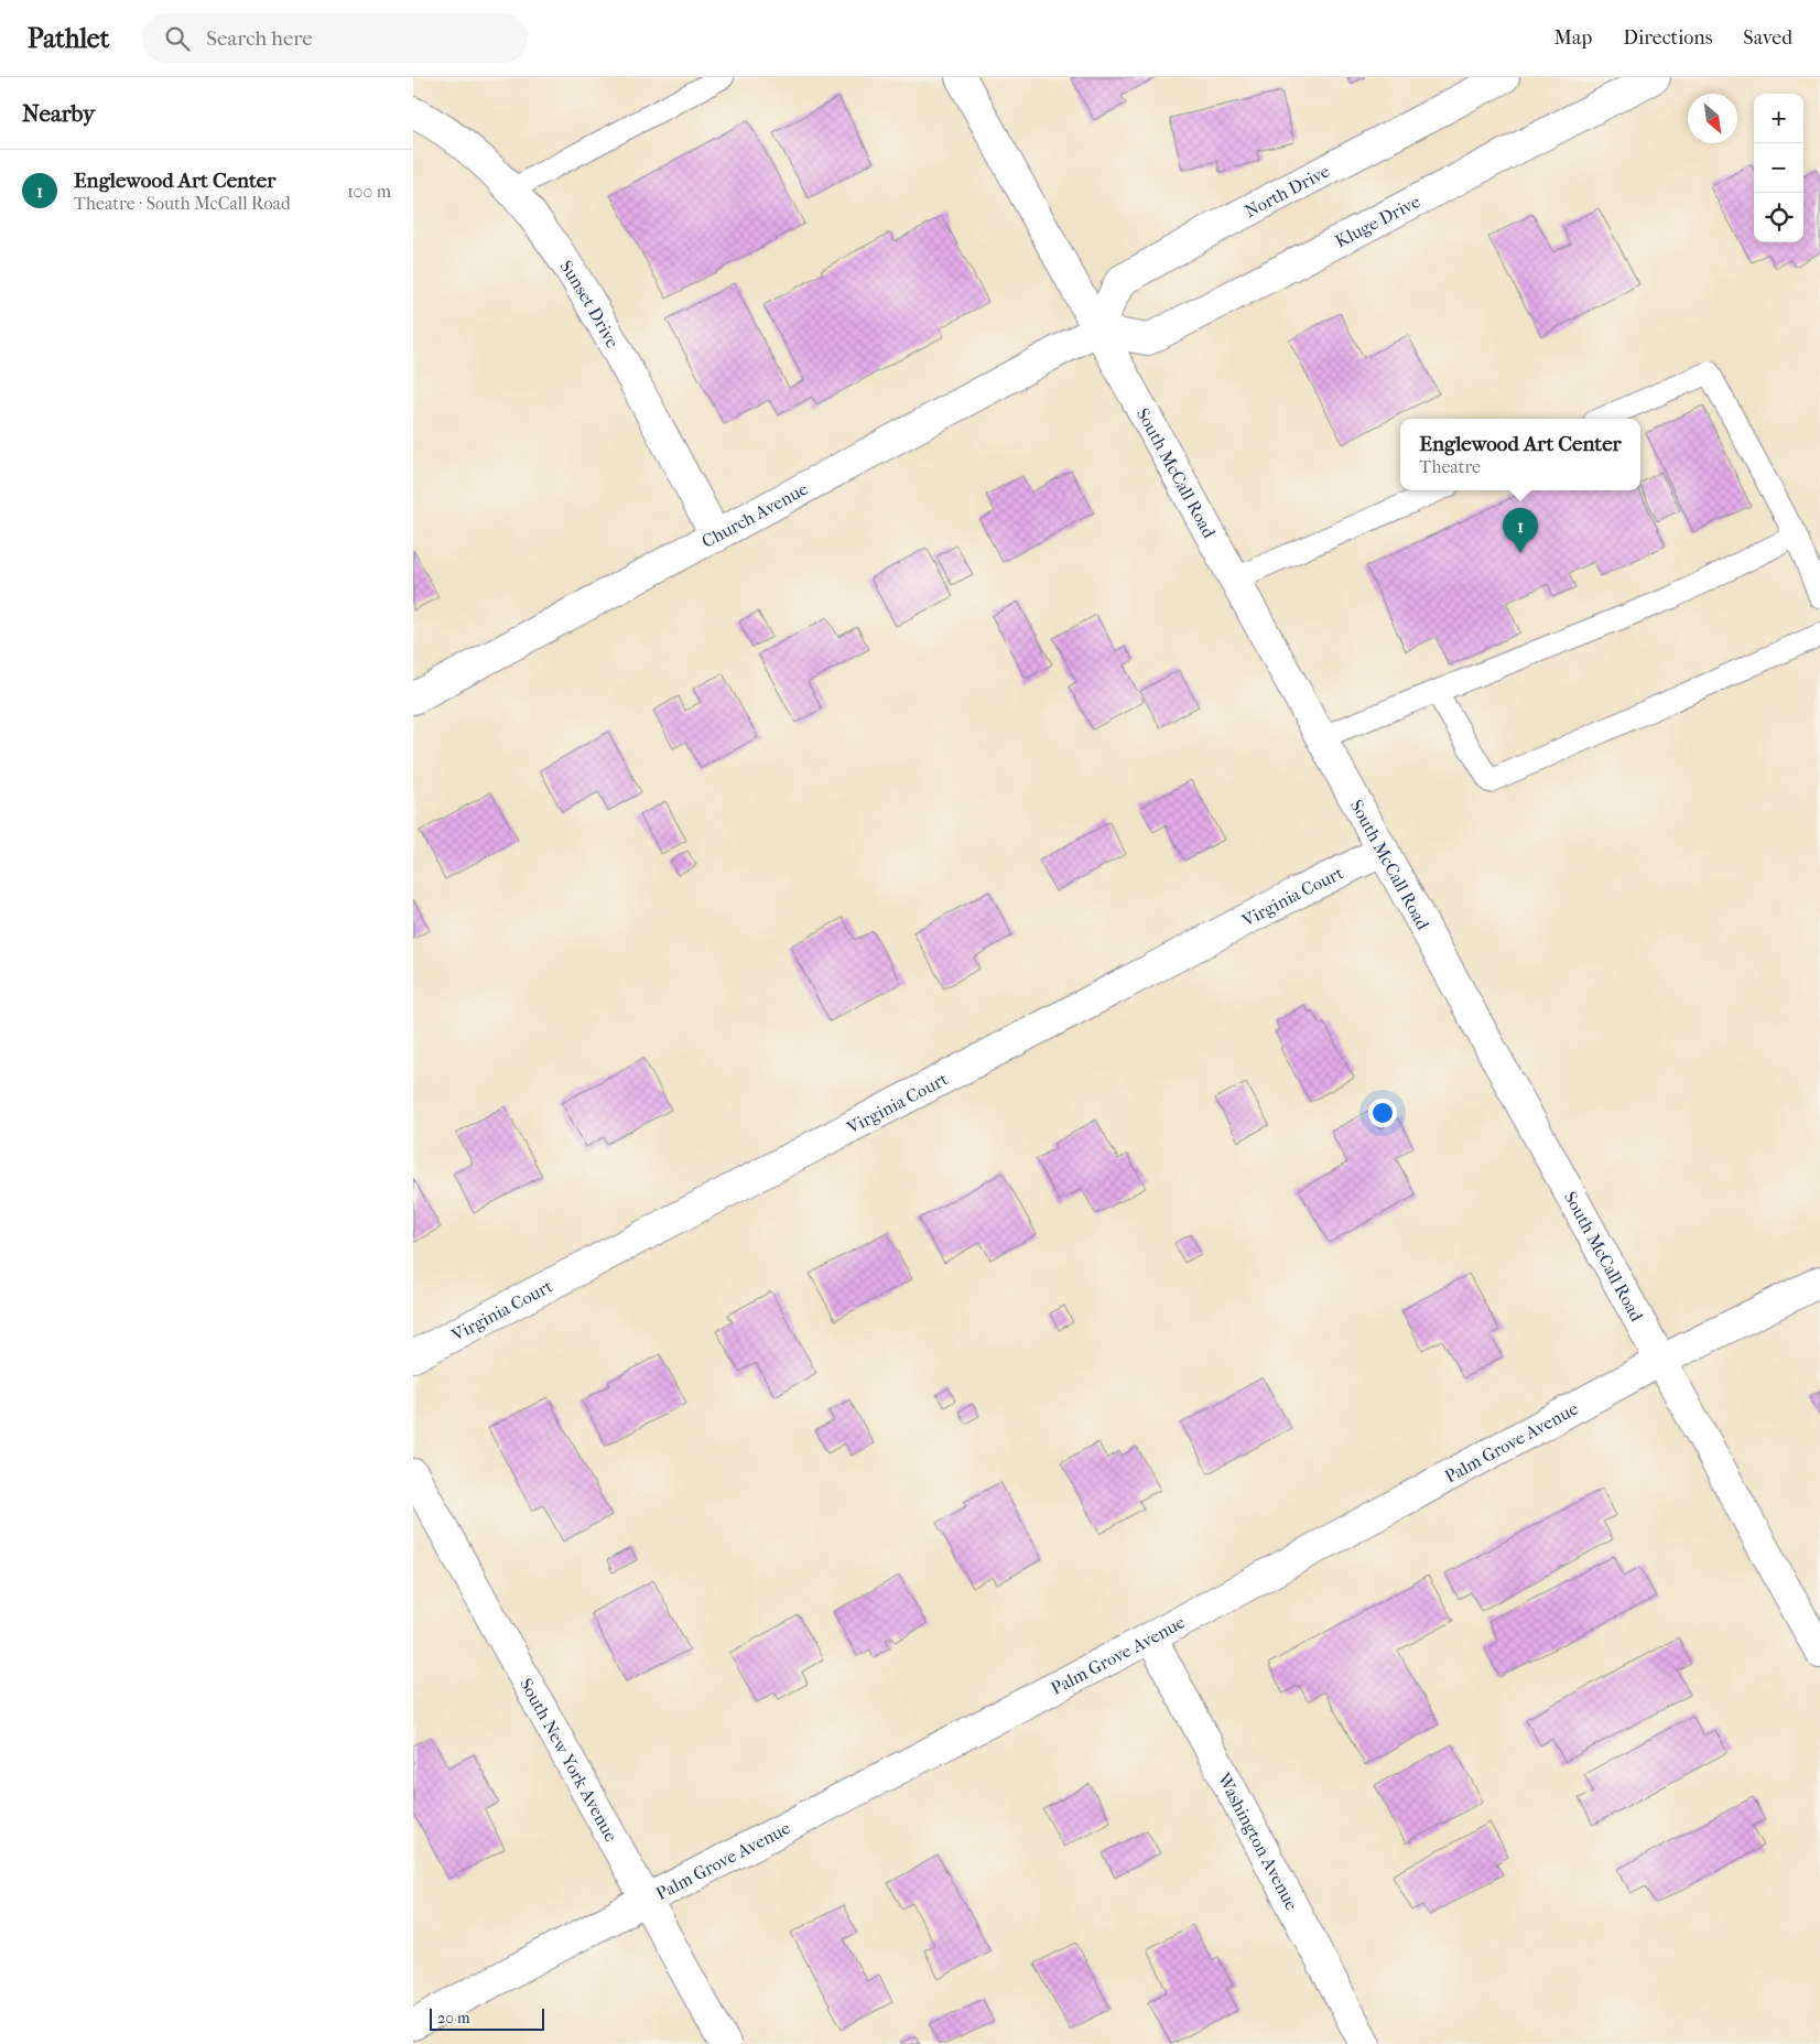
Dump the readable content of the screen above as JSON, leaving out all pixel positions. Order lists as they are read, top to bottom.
{
  "streets": {
    "street": [
      "North Drive",
      "Kluge Drive",
      "Sunset Drive",
      "South McCall Road",
      "Church Avenue",
      "Virginia Court",
      "Palm Grove Avenue",
      "South New York Avenue",
      "Washington Avenue"
    ]
  },
  "crossings": [
    ["North Drive", "Kluge Drive"],
    ["North Drive", "South McCall Road"],
    ["North Drive", "Church Avenue"],
    ["Kluge Drive", "South McCall Road"],
    ["Kluge Drive", "Church Avenue"],
    ["Sunset Drive", "Church Avenue"],
    ["South McCall Road", "Church Avenue"],
    ["South McCall Road", "Virginia Court"],
    ["South McCall Road", "Palm Grove Avenue"],
    ["Palm Grove Avenue", "South New York Avenue"],
    ["Palm Grove Avenue", "Washington Avenue"]
  ],
  "scale_bar": "20 m",
  "north": "bottom right",
  "page": {
    "header": "Pathlet",
    "search": "Search here",
    "nav": ["Map", "Directions", "Saved"],
    "heading": "Nearby",
    "map_buttons": ["+", "−"],
    "list": [
      {
        "mark": "1",
        "name": "Englewood Art Center",
        "note": "Theatre · South McCall Road",
        "value": "100 m"
      }
    ],
    "popup": ["Englewood Art Center", "Theatre"],
    "pins": "1",
    "scale": "20 m"
  }
}
